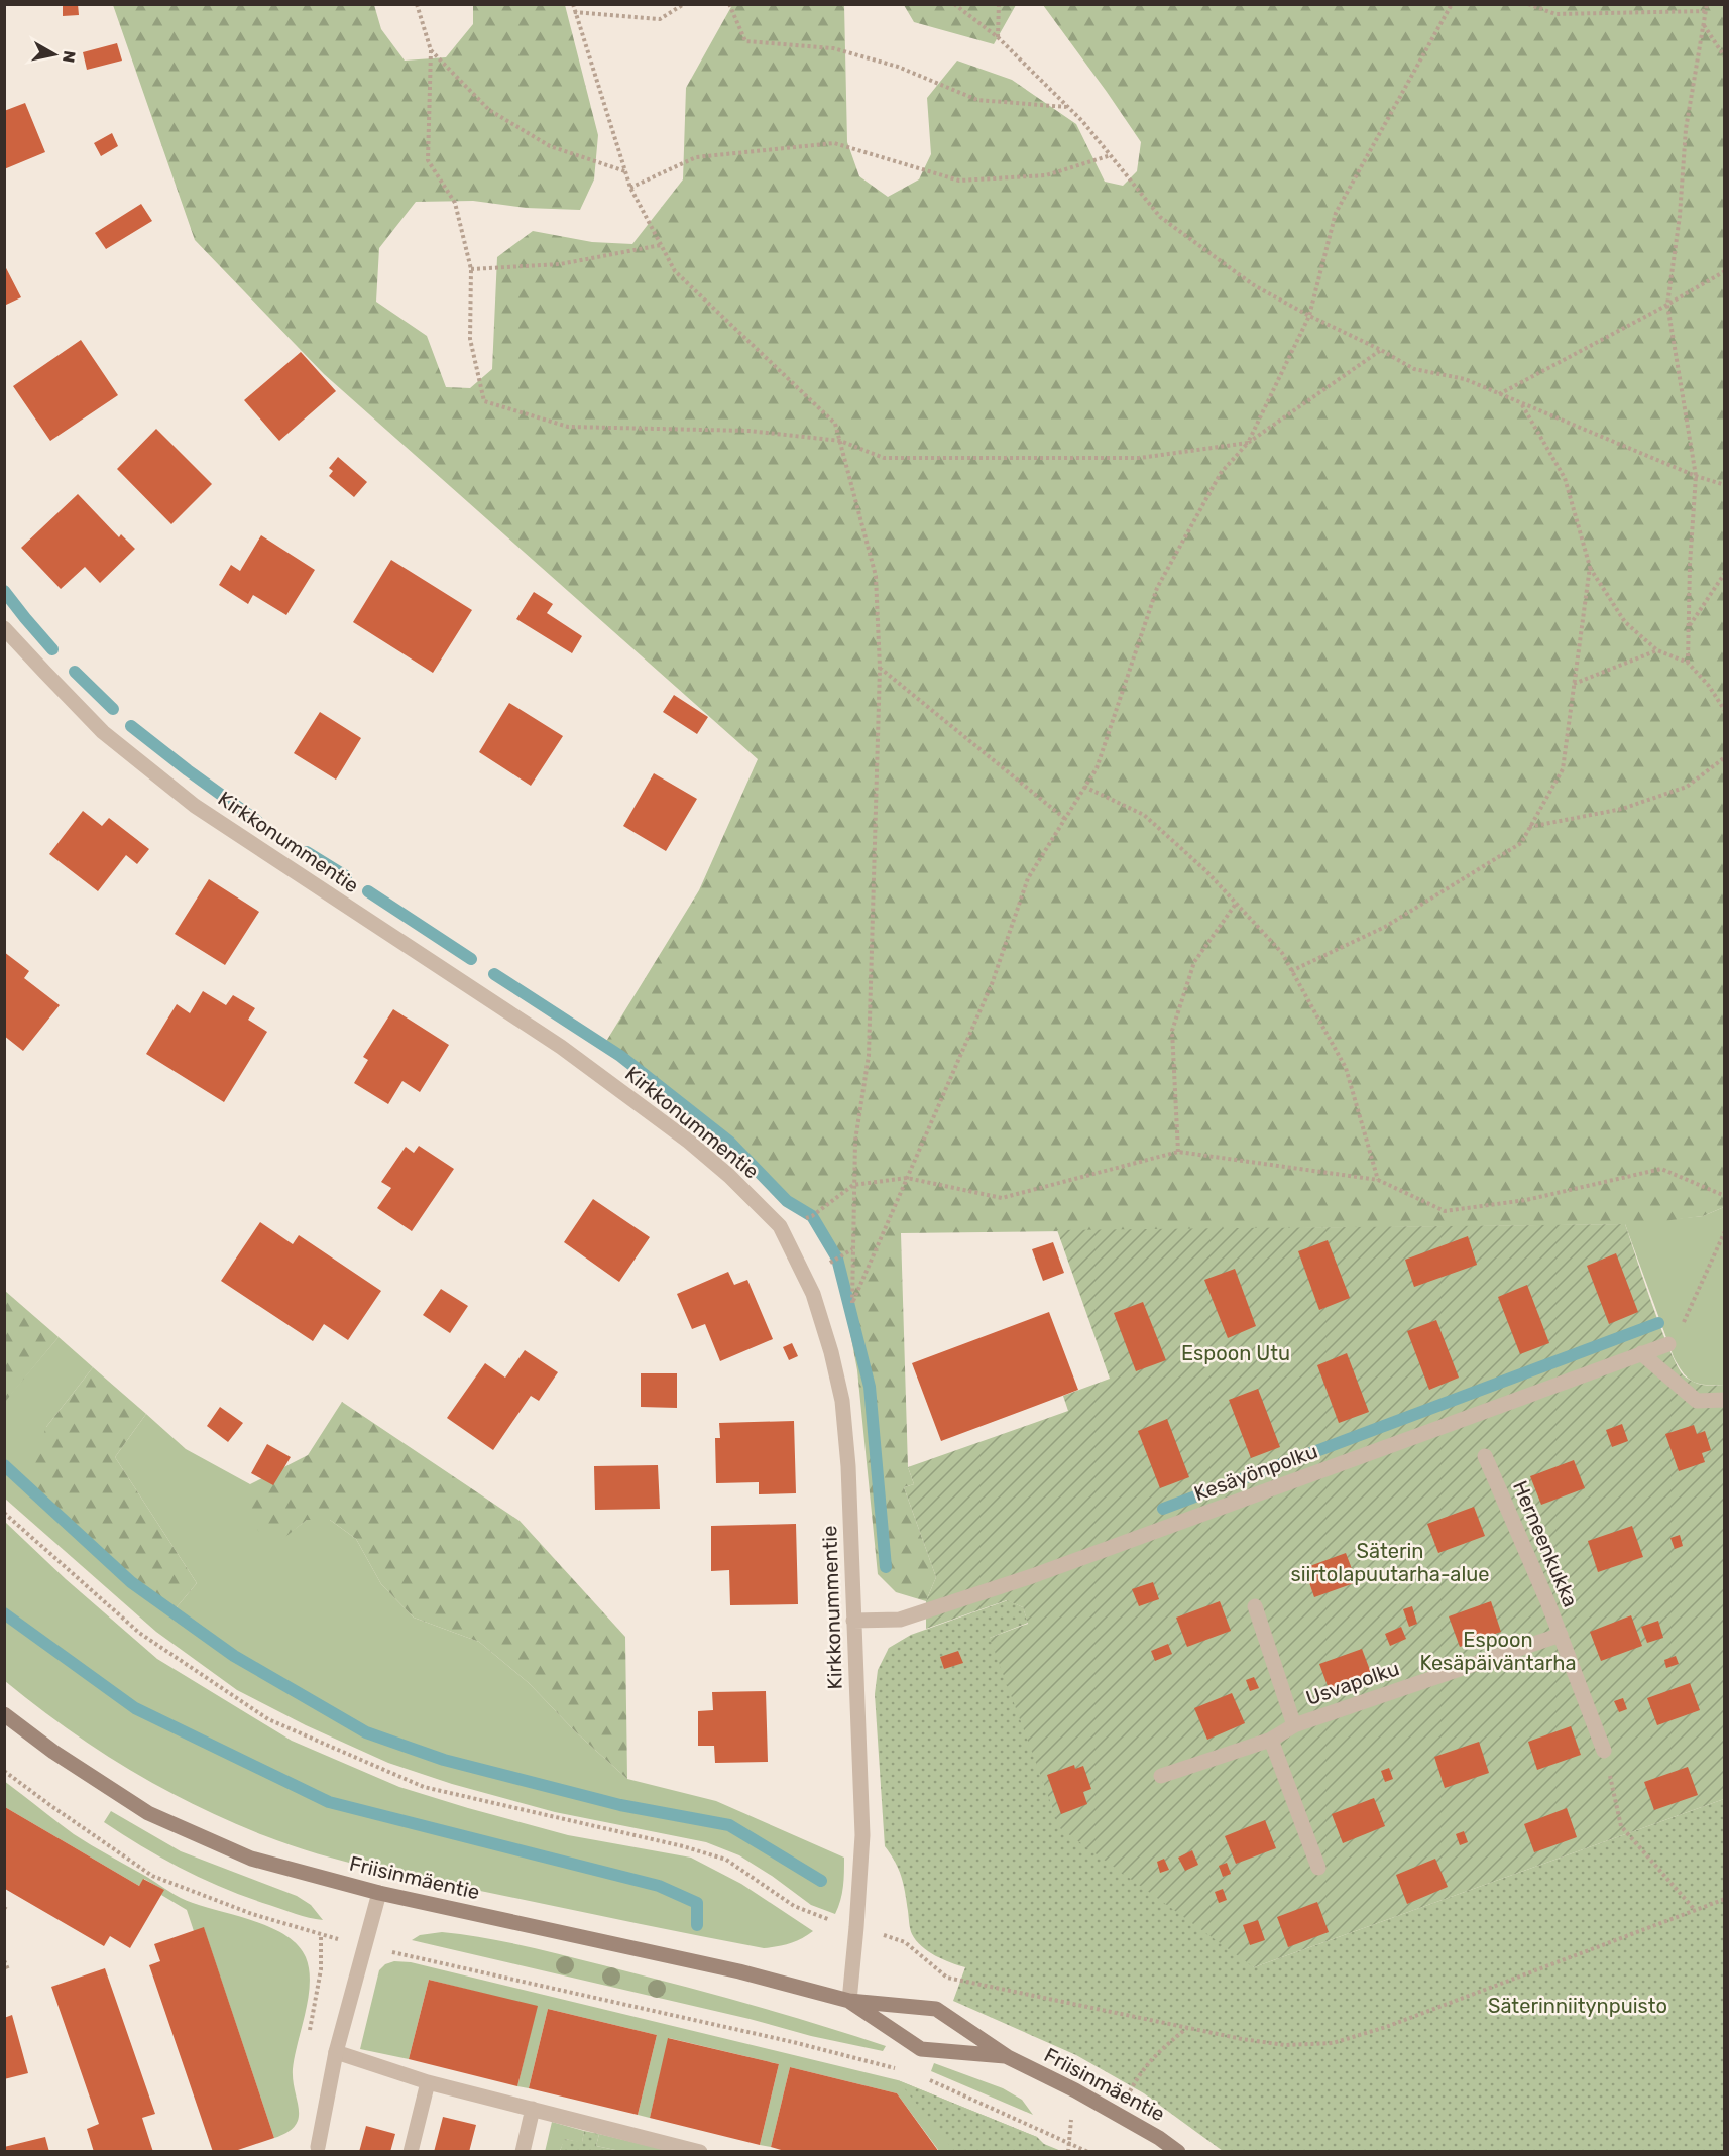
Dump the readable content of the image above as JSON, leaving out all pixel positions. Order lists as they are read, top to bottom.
{
  "streets": {
    "main road": ["Friisinmäentie"],
    "street": [
      "Kirkkonummentie",
      "Kesäyönpolku",
      "Herneenkukka",
      "Usvapolku"
    ]
  },
  "crossings": [
    ["Kirkkonummentie", "Kesäyönpolku"],
    ["Kirkkonummentie", "Friisinmäentie"],
    ["Herneenkukka", "Usvapolku"]
  ],
  "parks": [
    "Espoon Utu",
    "Säterin siirtolapuutarha-alue",
    "Espoon Kesäpäiväntarha",
    "Säterinniitynpuisto"
  ],
  "north": "right"
}
